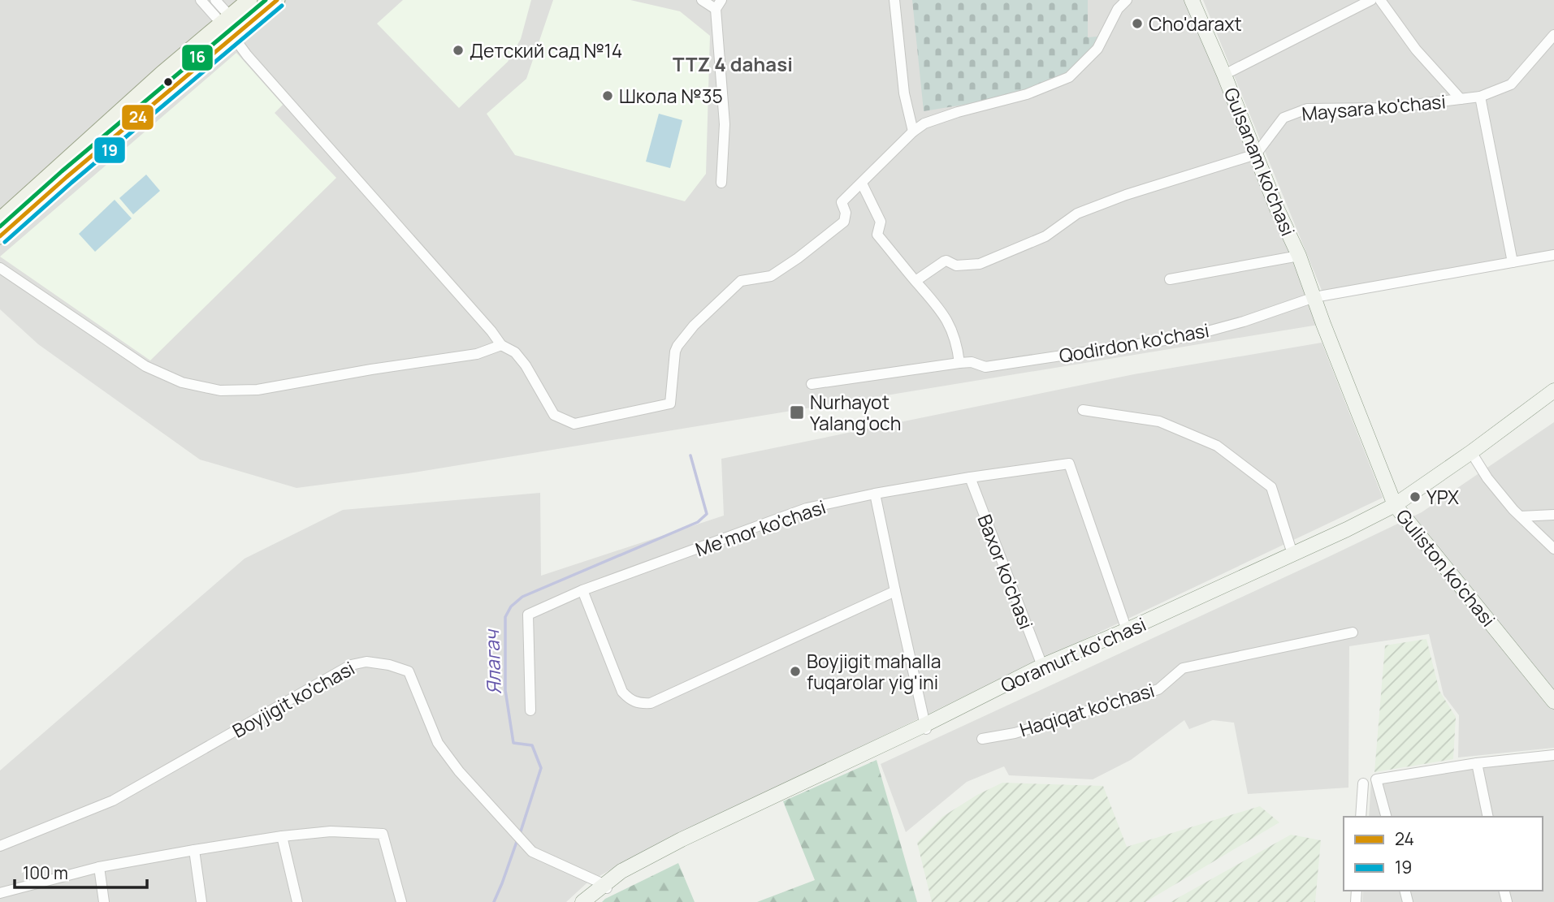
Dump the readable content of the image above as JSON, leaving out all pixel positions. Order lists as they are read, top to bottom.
{
  "streets": {
    "main road": ["Gulsanam ko'chasi", "Guliston ko'chasi", "Qoramurt koʻchasi"],
    "street": [
      "Maysara ko'chasi",
      "Qodirdon ko'chasi",
      "Me'mor ko'chasi",
      "Baxor ko'chasi",
      "Boyjigit ko'chasi",
      "Haqiqat ko'chasi"
    ]
  },
  "crossings": [
    ["Maysara ko'chasi", "Gulsanam ko'chasi"],
    ["Gulsanam ko'chasi", "Qodirdon ko'chasi"],
    ["Gulsanam ko'chasi", "Guliston ko'chasi"],
    ["Me'mor ko'chasi", "Baxor ko'chasi"],
    ["Me'mor ko'chasi", "Qoramurt koʻchasi"],
    ["Guliston ko'chasi", "Qoramurt koʻchasi"],
    ["Baxor ko'chasi", "Qoramurt koʻchasi"],
    ["Qoramurt koʻchasi", "Boyjigit ko'chasi"]
  ],
  "districts": ["TTZ 4 dahasi"],
  "water": ["Ялагач"],
  "places": {
    "other": [
      "Cho'daraxt",
      "Детский сад №14",
      "Школа №35",
      "YPX",
      "Boyjigit mahalla fuqarolar yig'ini"
    ],
    "transit": ["Nurhayot Yalang'och"]
  },
  "lines": ["transit line 24", "transit line 16", "transit line 19"],
  "legend": ["24", "19"],
  "scale_bar": "100 m"
}
